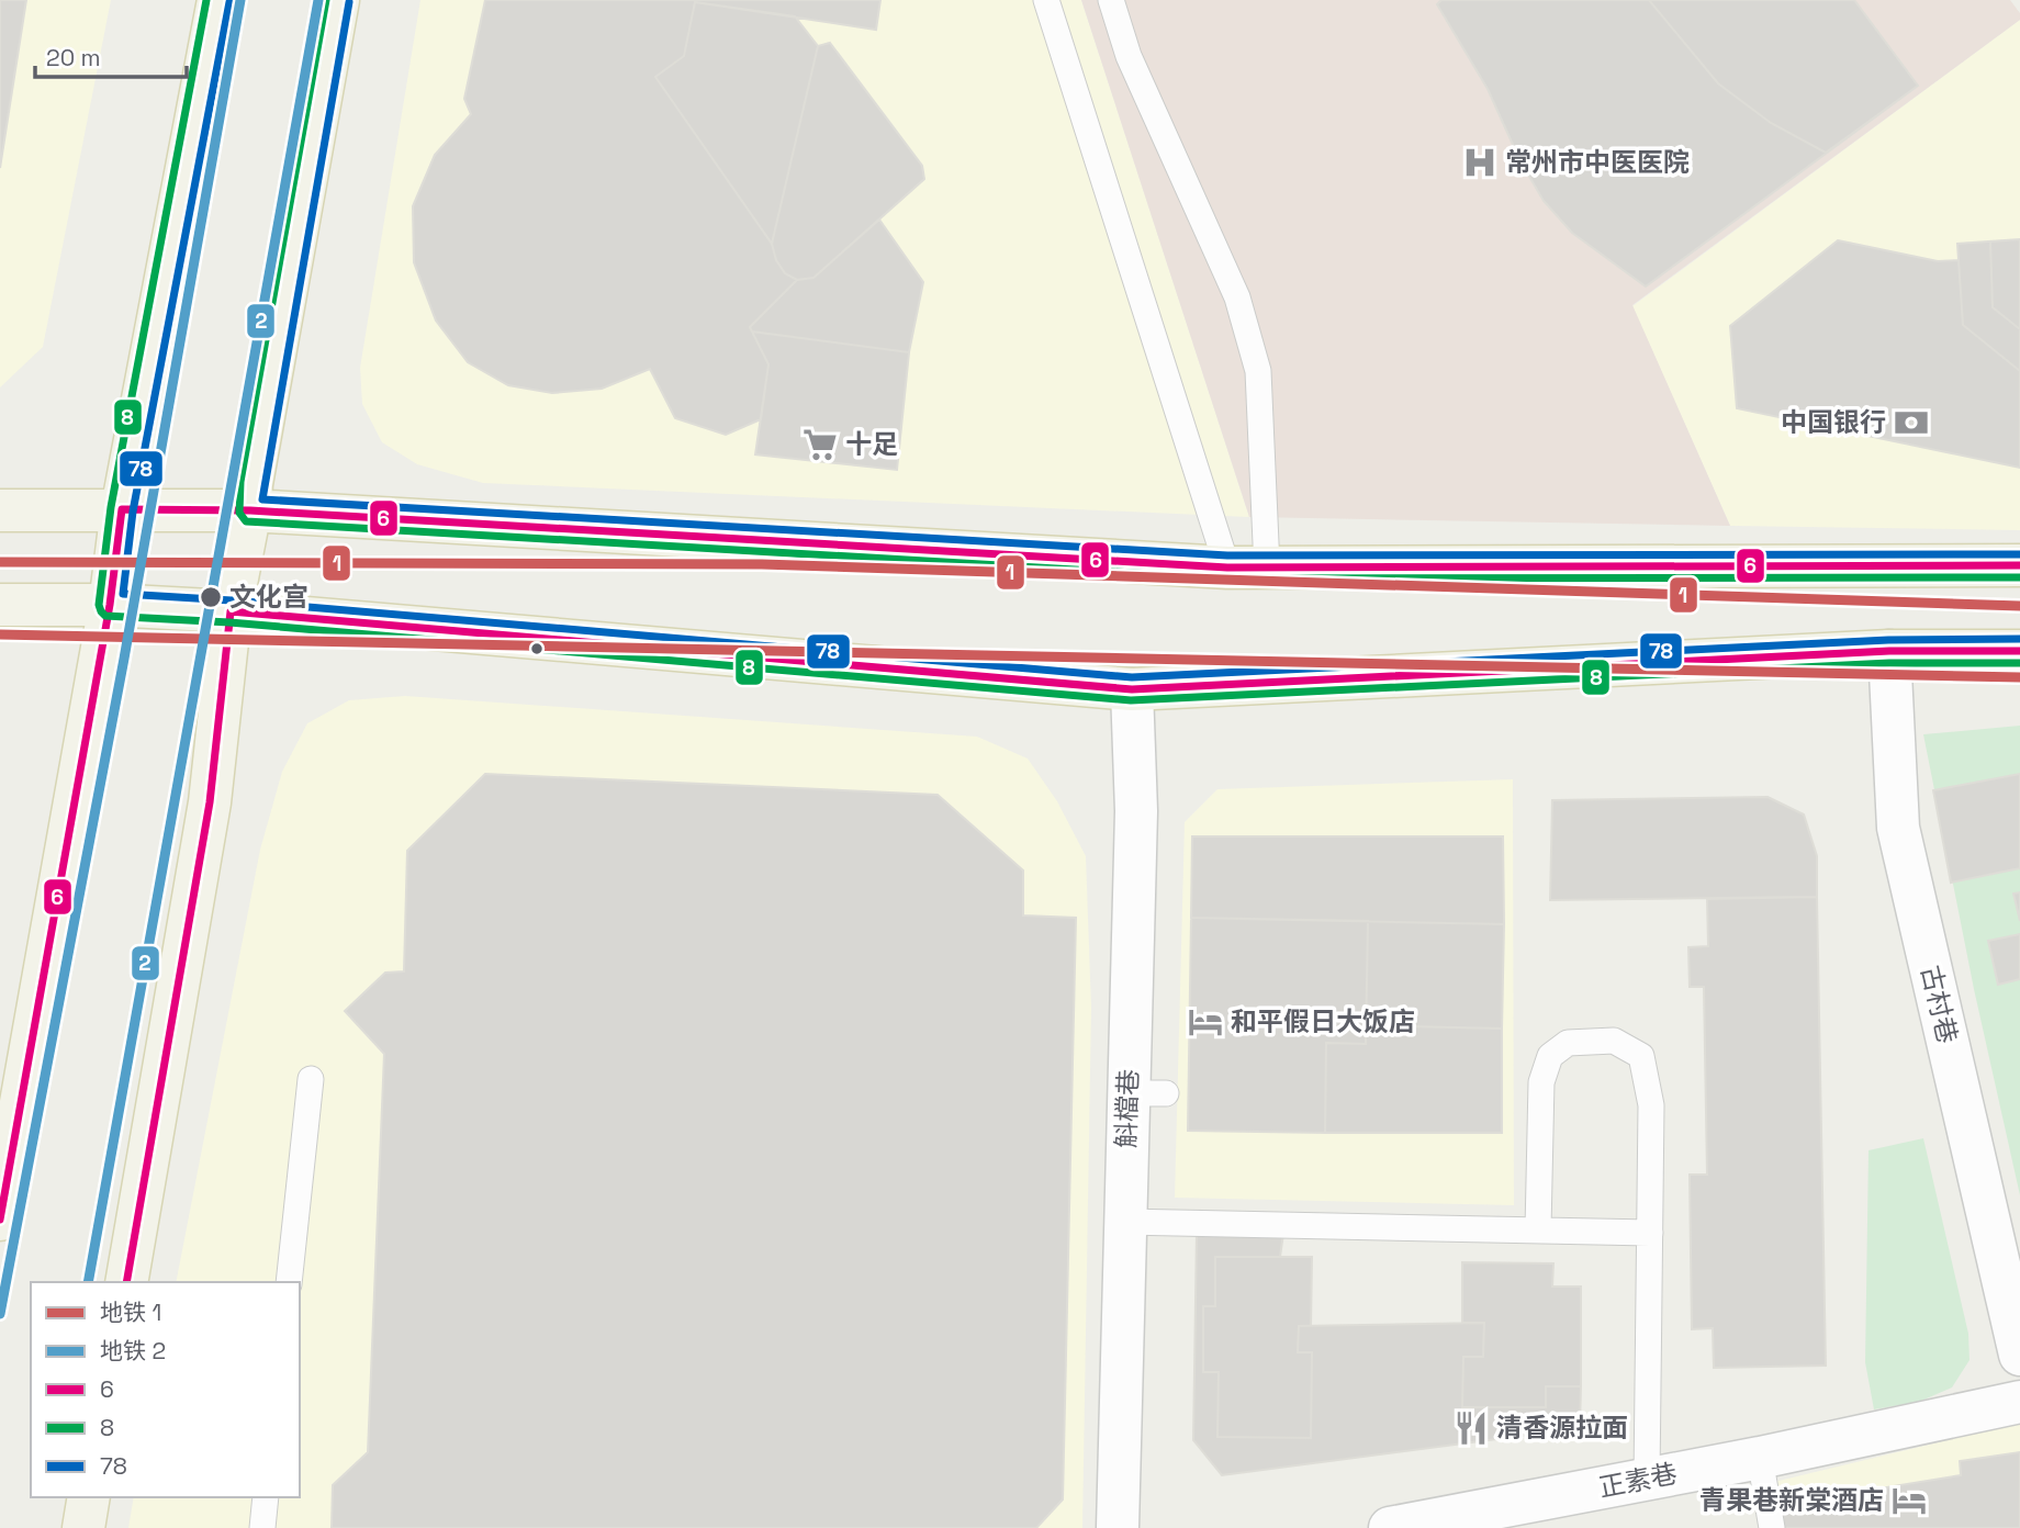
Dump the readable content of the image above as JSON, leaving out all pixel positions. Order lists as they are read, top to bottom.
{
  "streets": {
    "street": ["古村巷", "斛檔巷", "正素巷"]
  },
  "places": {
    "hospital": ["常州市中医医院"],
    "bank": ["中国银行"],
    "supermarket": ["十足"],
    "other": ["文化宫"],
    "hotel": ["和平假日大饭店", "青果巷新棠酒店"],
    "restaurant": ["清香源拉面"]
  },
  "lines": [
    "metro line 2",
    "transit line 8",
    "transit line 78",
    "transit line 6",
    "metro line 1"
  ],
  "legend": [
    "地铁 1",
    "地铁 2",
    "6",
    "8",
    "78"
  ],
  "scale_bar": "20 m"
}
